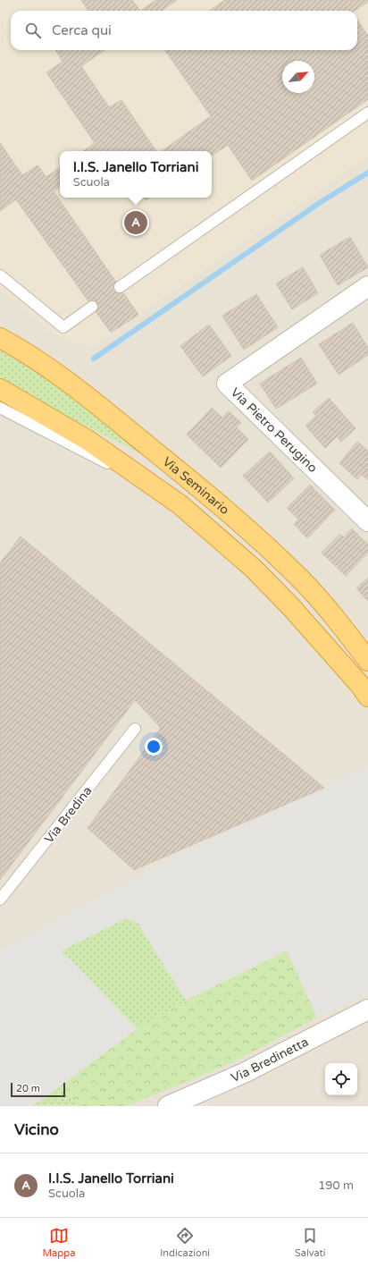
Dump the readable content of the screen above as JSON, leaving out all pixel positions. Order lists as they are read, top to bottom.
{
  "streets": {
    "highway": ["Via Seminario"],
    "street": ["Via Pietro Perugino", "Via Bredinetta"],
    "lane": ["Via Bredina"]
  },
  "scale_bar": "20 m",
  "north": "top right",
  "page": {
    "search": "Cerca qui",
    "popup": ["I.I.S. Janello Torriani", "Scuola"],
    "pins": "A",
    "scale": "20 m",
    "heading": "Vicino",
    "list": [
      {
        "mark": "A",
        "name": "I.I.S. Janello Torriani",
        "note": "Scuola",
        "value": "190 m"
      }
    ],
    "nav": ["Mappa", "Indicazioni", "Salvati"]
  }
}
